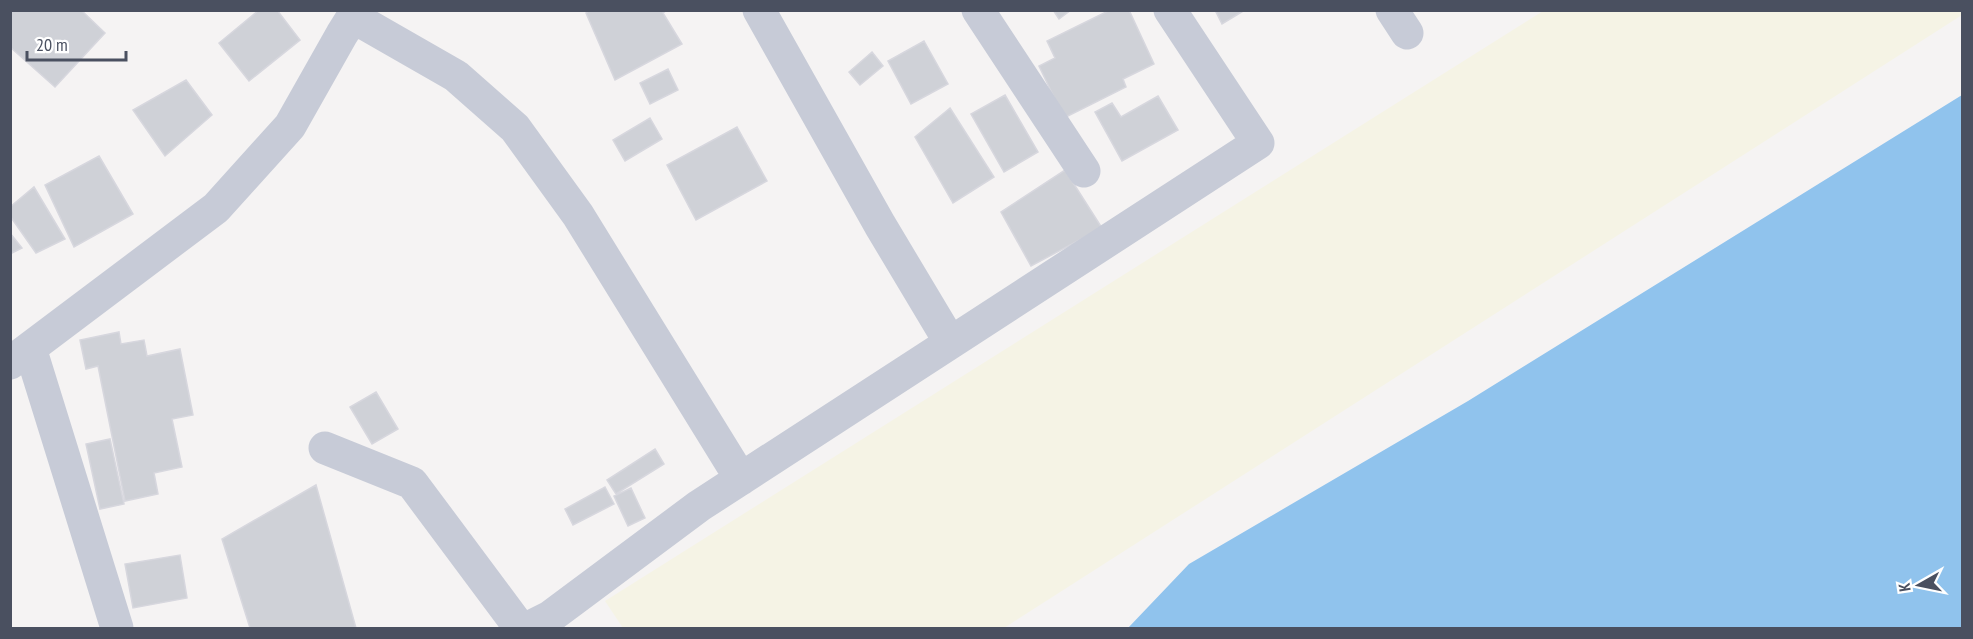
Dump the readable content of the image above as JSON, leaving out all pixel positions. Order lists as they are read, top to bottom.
{
  "scale_bar": "20 m",
  "north": "left"
}
